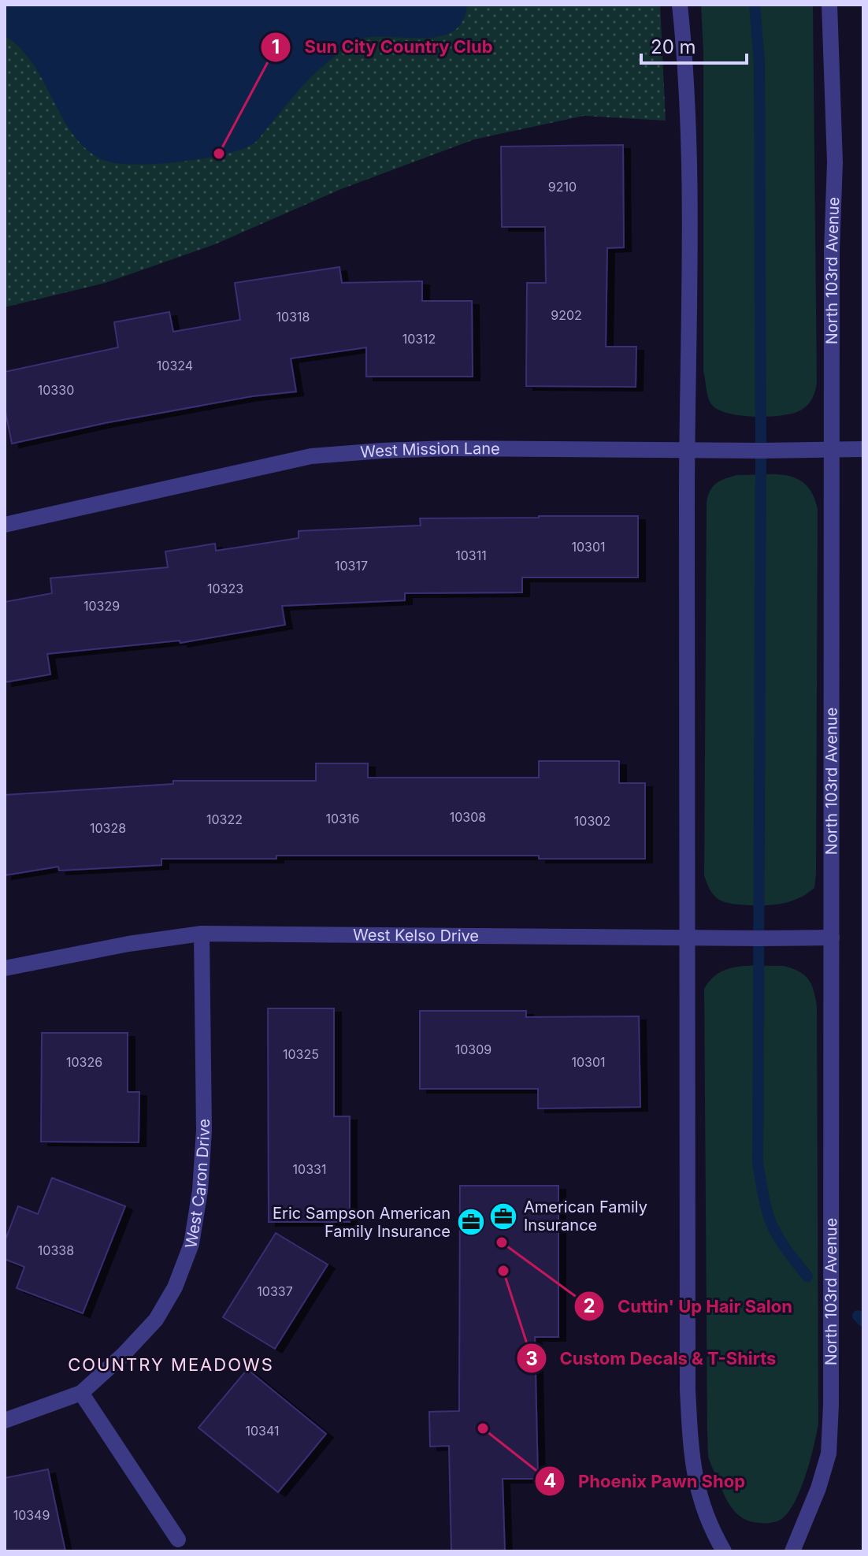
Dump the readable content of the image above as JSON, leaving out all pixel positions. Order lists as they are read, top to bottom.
{
  "streets": {
    "street": [
      "North 103rd Avenue",
      "West Mission Lane",
      "West Kelso Drive",
      "West Caron Drive"
    ]
  },
  "crossings": [
    ["North 103rd Avenue", "West Mission Lane"],
    ["North 103rd Avenue", "West Kelso Drive"],
    ["West Kelso Drive", "West Caron Drive"]
  ],
  "districts": ["COUNTRY MEADOWS"],
  "places": {
    "other": [
      "Sun City Country Club",
      "Cuttin' Up Hair Salon",
      "Custom Decals & T-Shirts",
      "Phoenix Pawn Shop"
    ],
    "office": ["American Family Insurance", "Eric Sampson American Family Insurance"]
  },
  "house_numbers": [
    "9210",
    "9202",
    "10318",
    "10312",
    "10324",
    "10330",
    "10301",
    "10311",
    "10317",
    "10323",
    "10329",
    "10308",
    "10316",
    "10322",
    "10302",
    "10328",
    "10309",
    "10325",
    "10326",
    "10301",
    "10331",
    "10338",
    "10337",
    "10341",
    "10349"
  ],
  "scale_bar": "20 m"
}
